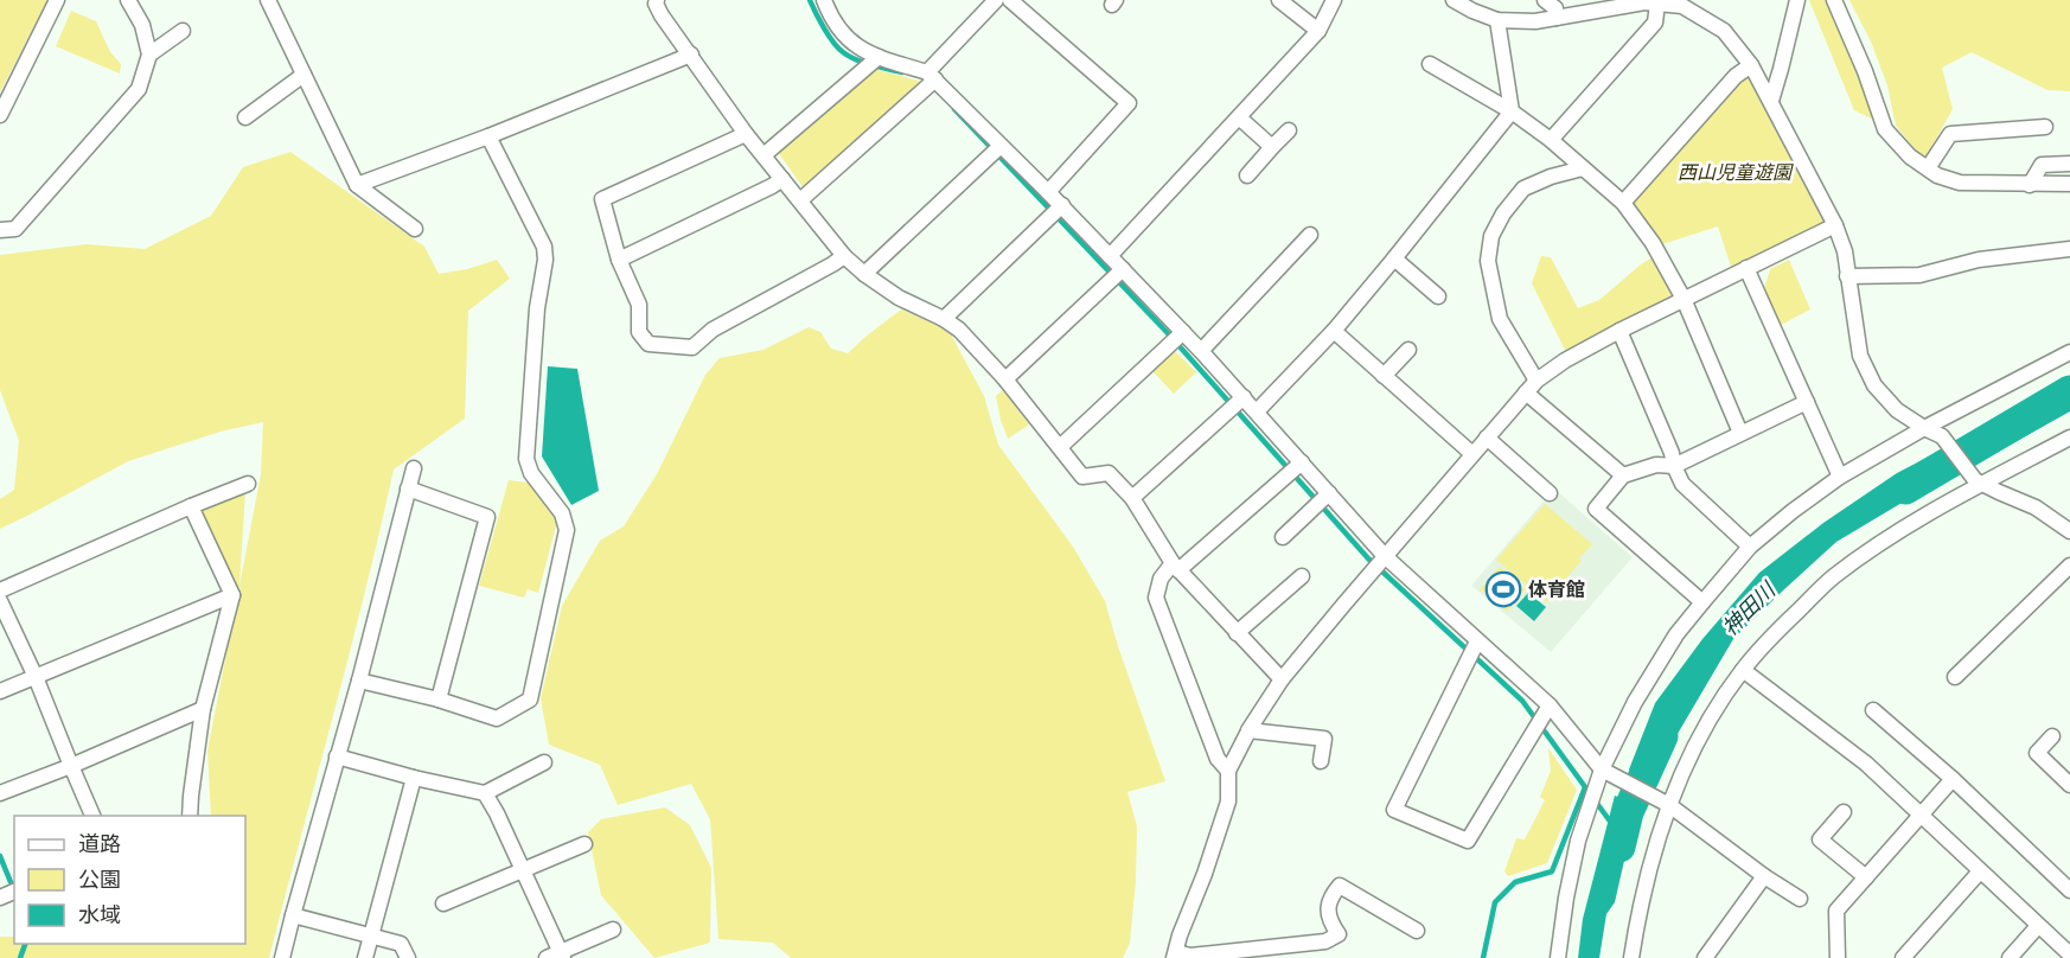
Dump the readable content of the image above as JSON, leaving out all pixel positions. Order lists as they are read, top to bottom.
{
  "water": ["神田川"],
  "parks": ["西山児童遊園"],
  "places": {
    "sports": ["体育館"]
  },
  "legend": ["道路", "公園", "水域"]
}
